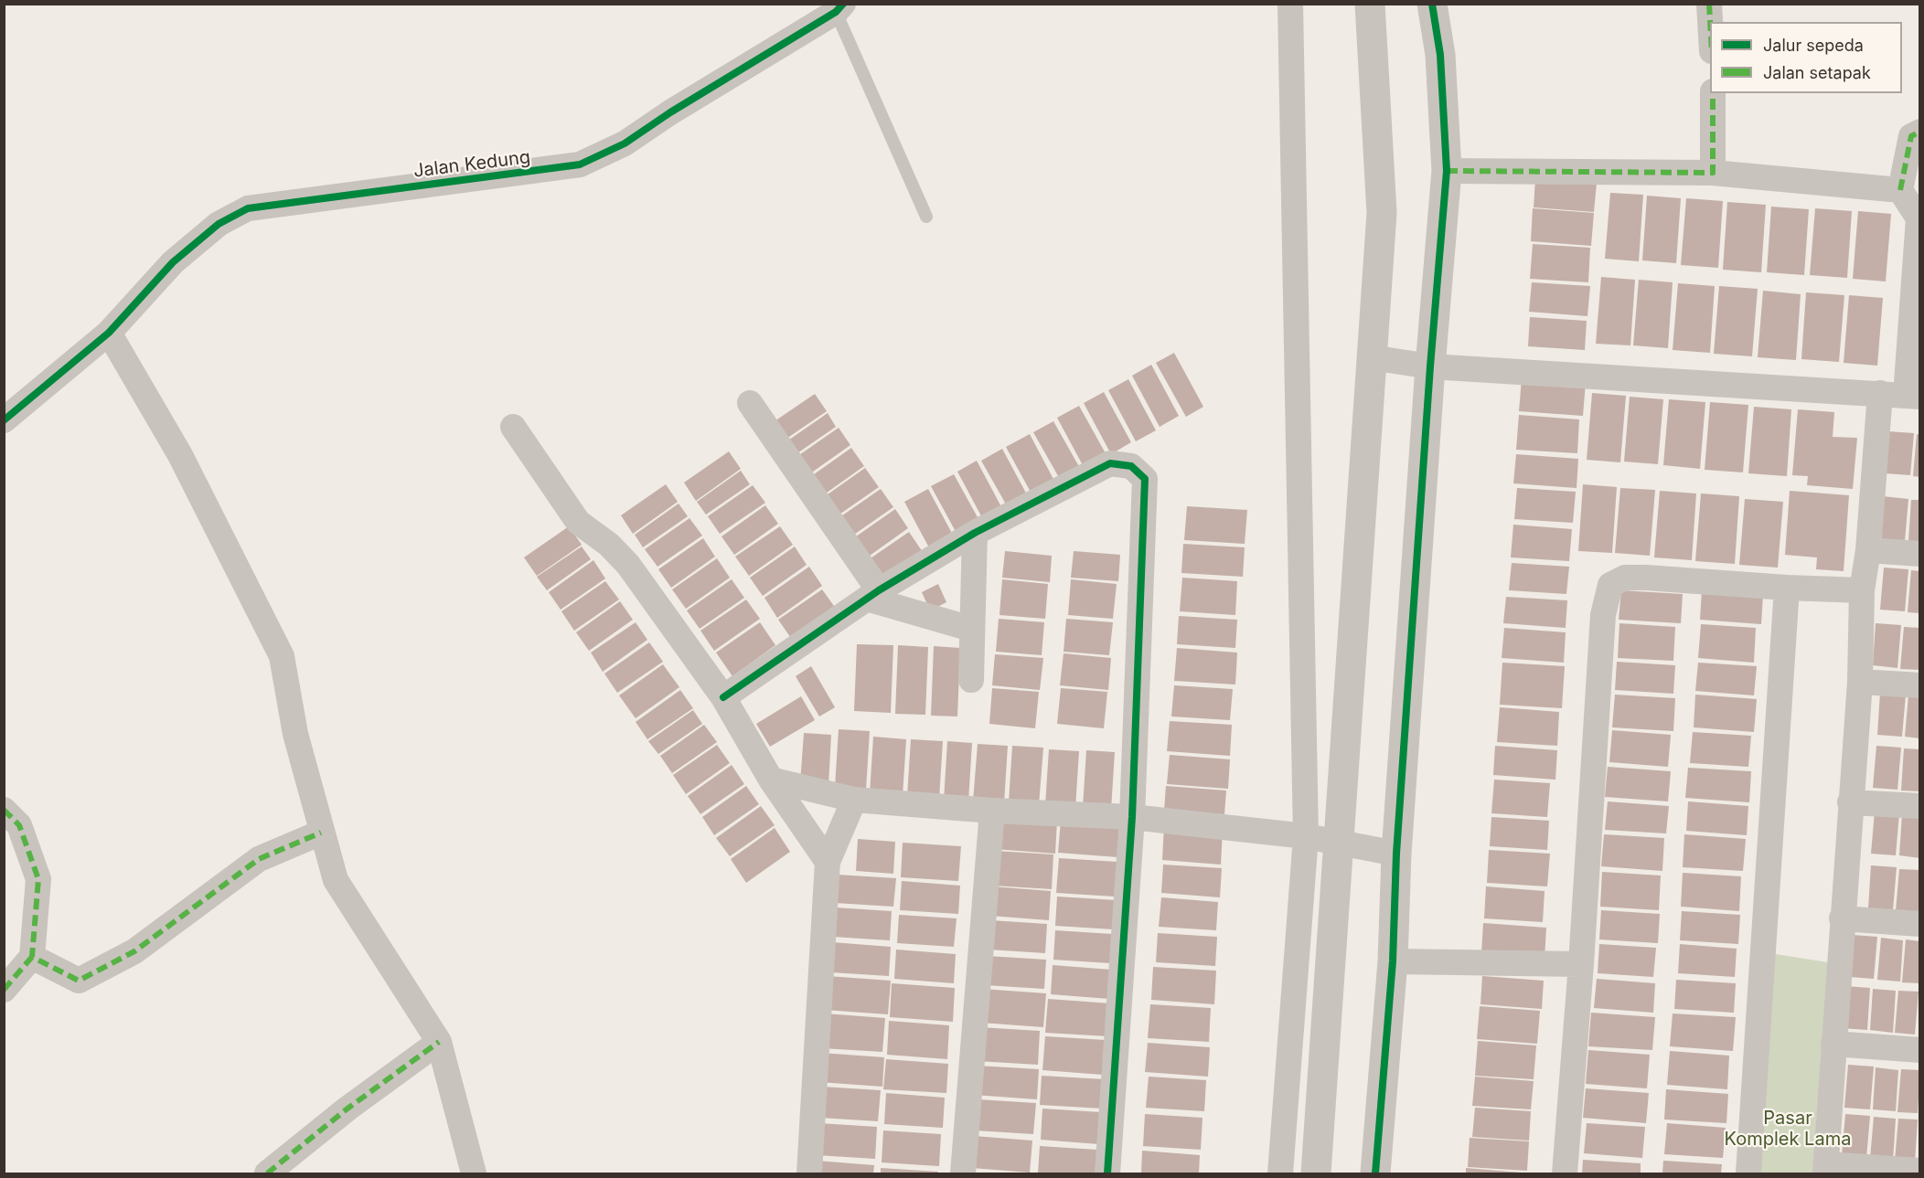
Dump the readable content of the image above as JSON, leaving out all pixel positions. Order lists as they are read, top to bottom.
{
  "streets": {
    "street": ["Jalan Kedung"]
  },
  "parks": ["Pasar Komplek Lama"],
  "legend": ["Jalur sepeda", "Jalan setapak"]
}
